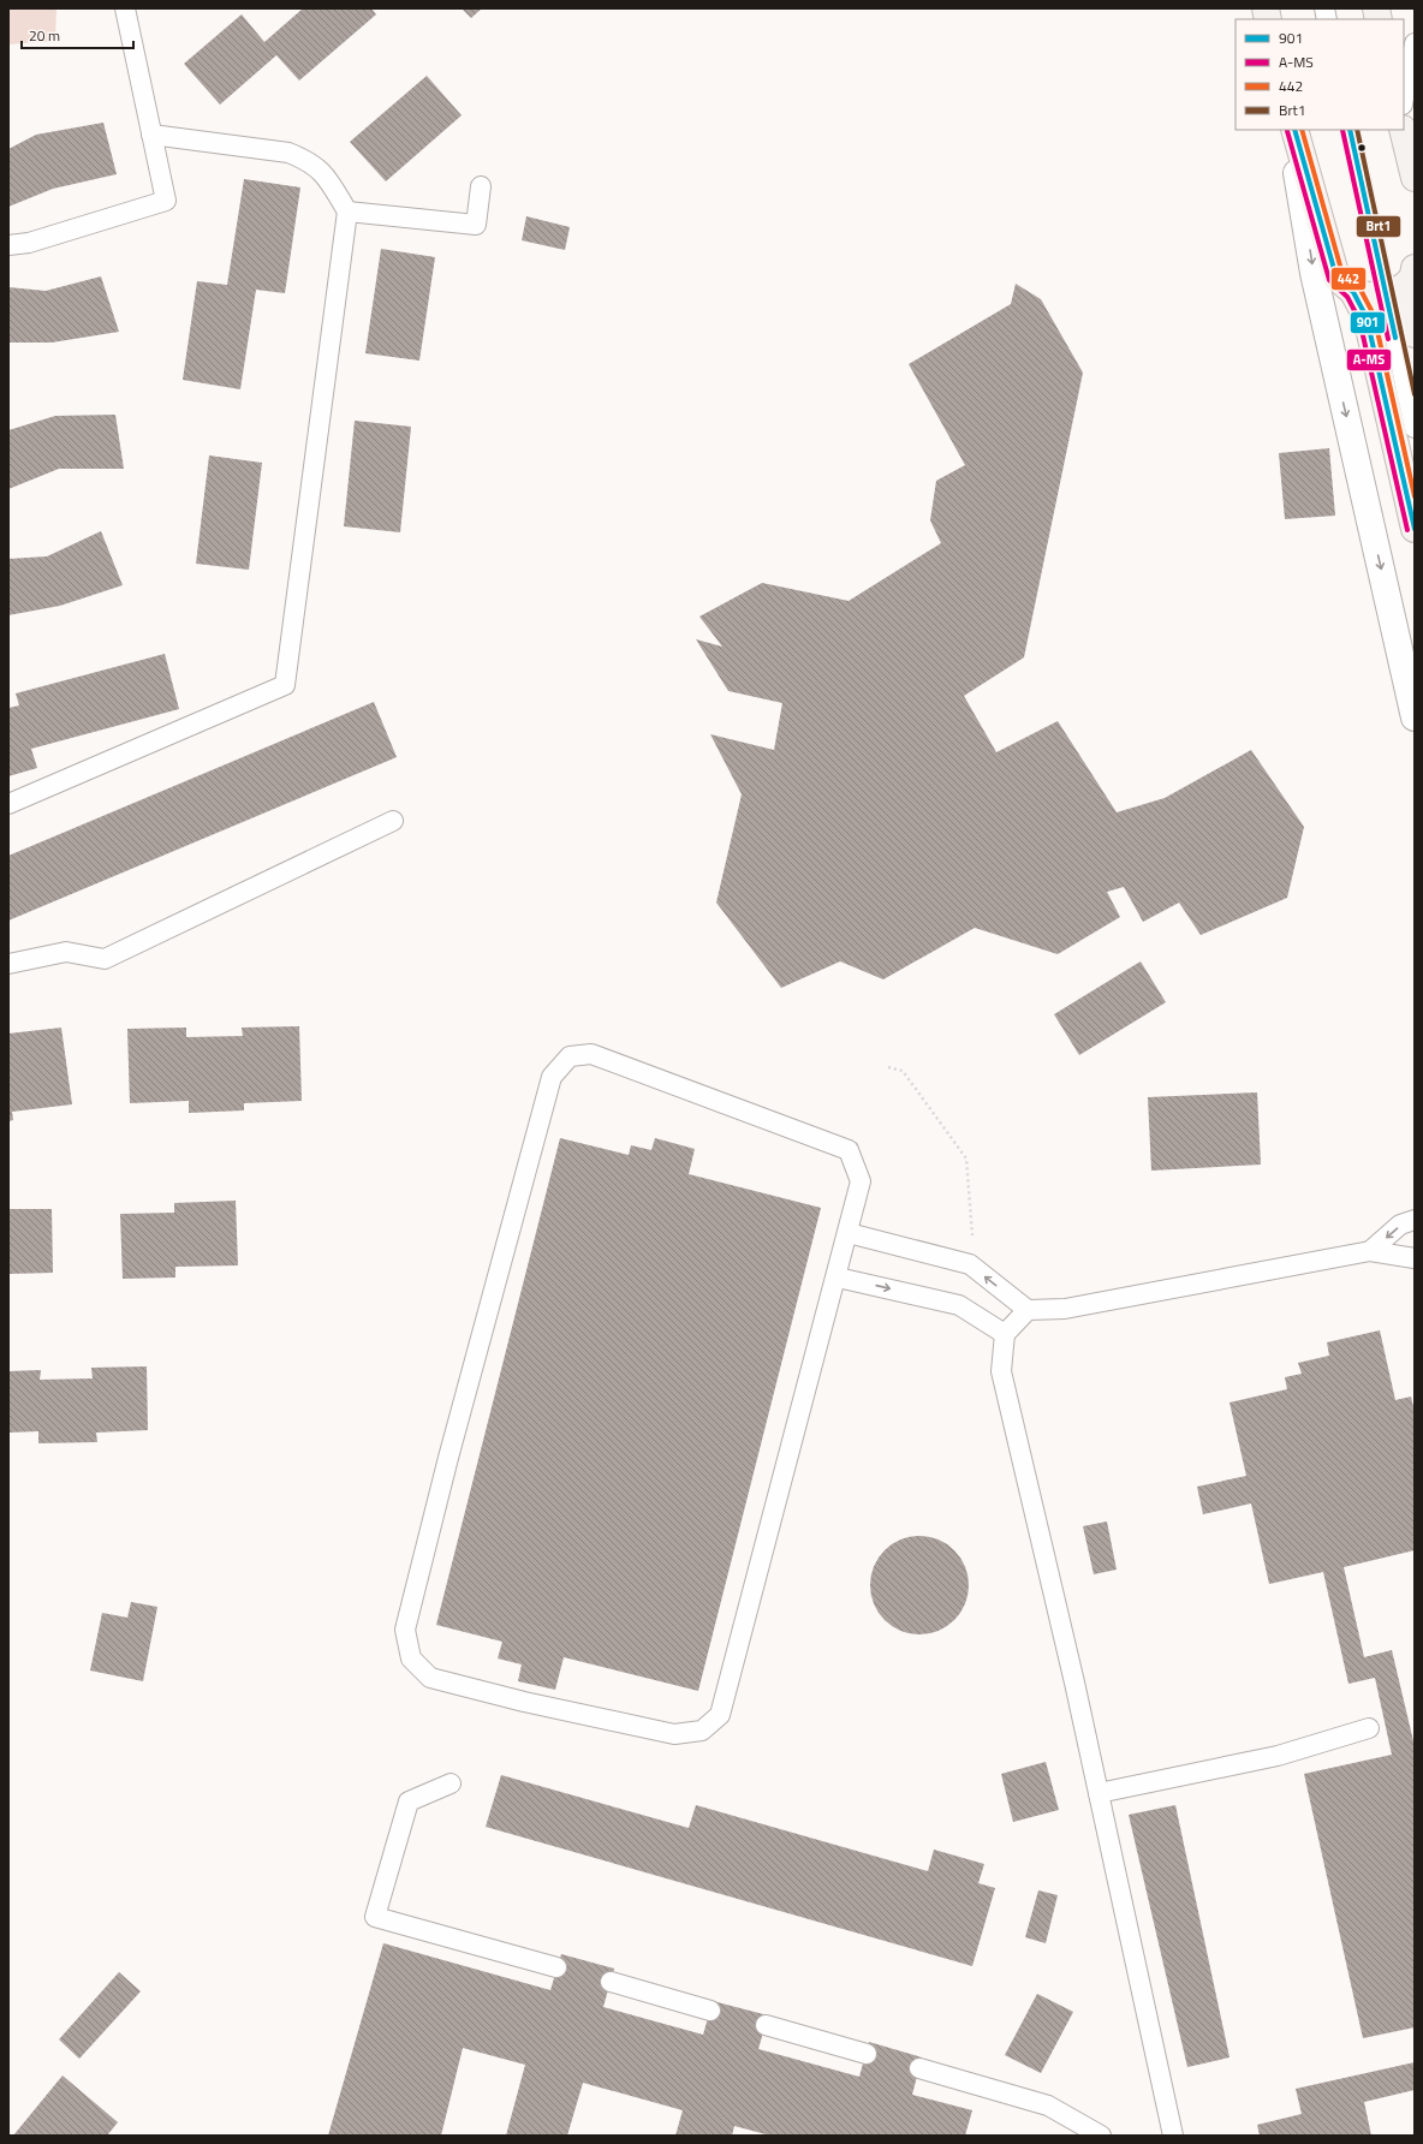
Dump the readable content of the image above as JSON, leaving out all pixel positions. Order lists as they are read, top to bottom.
{
  "lines": [
    "transit line 901",
    "transit line A-MS",
    "transit line 442",
    "transit line Brt1"
  ],
  "legend": [
    "901",
    "A-MS",
    "442",
    "Brt1"
  ],
  "scale_bar": "20 m"
}
